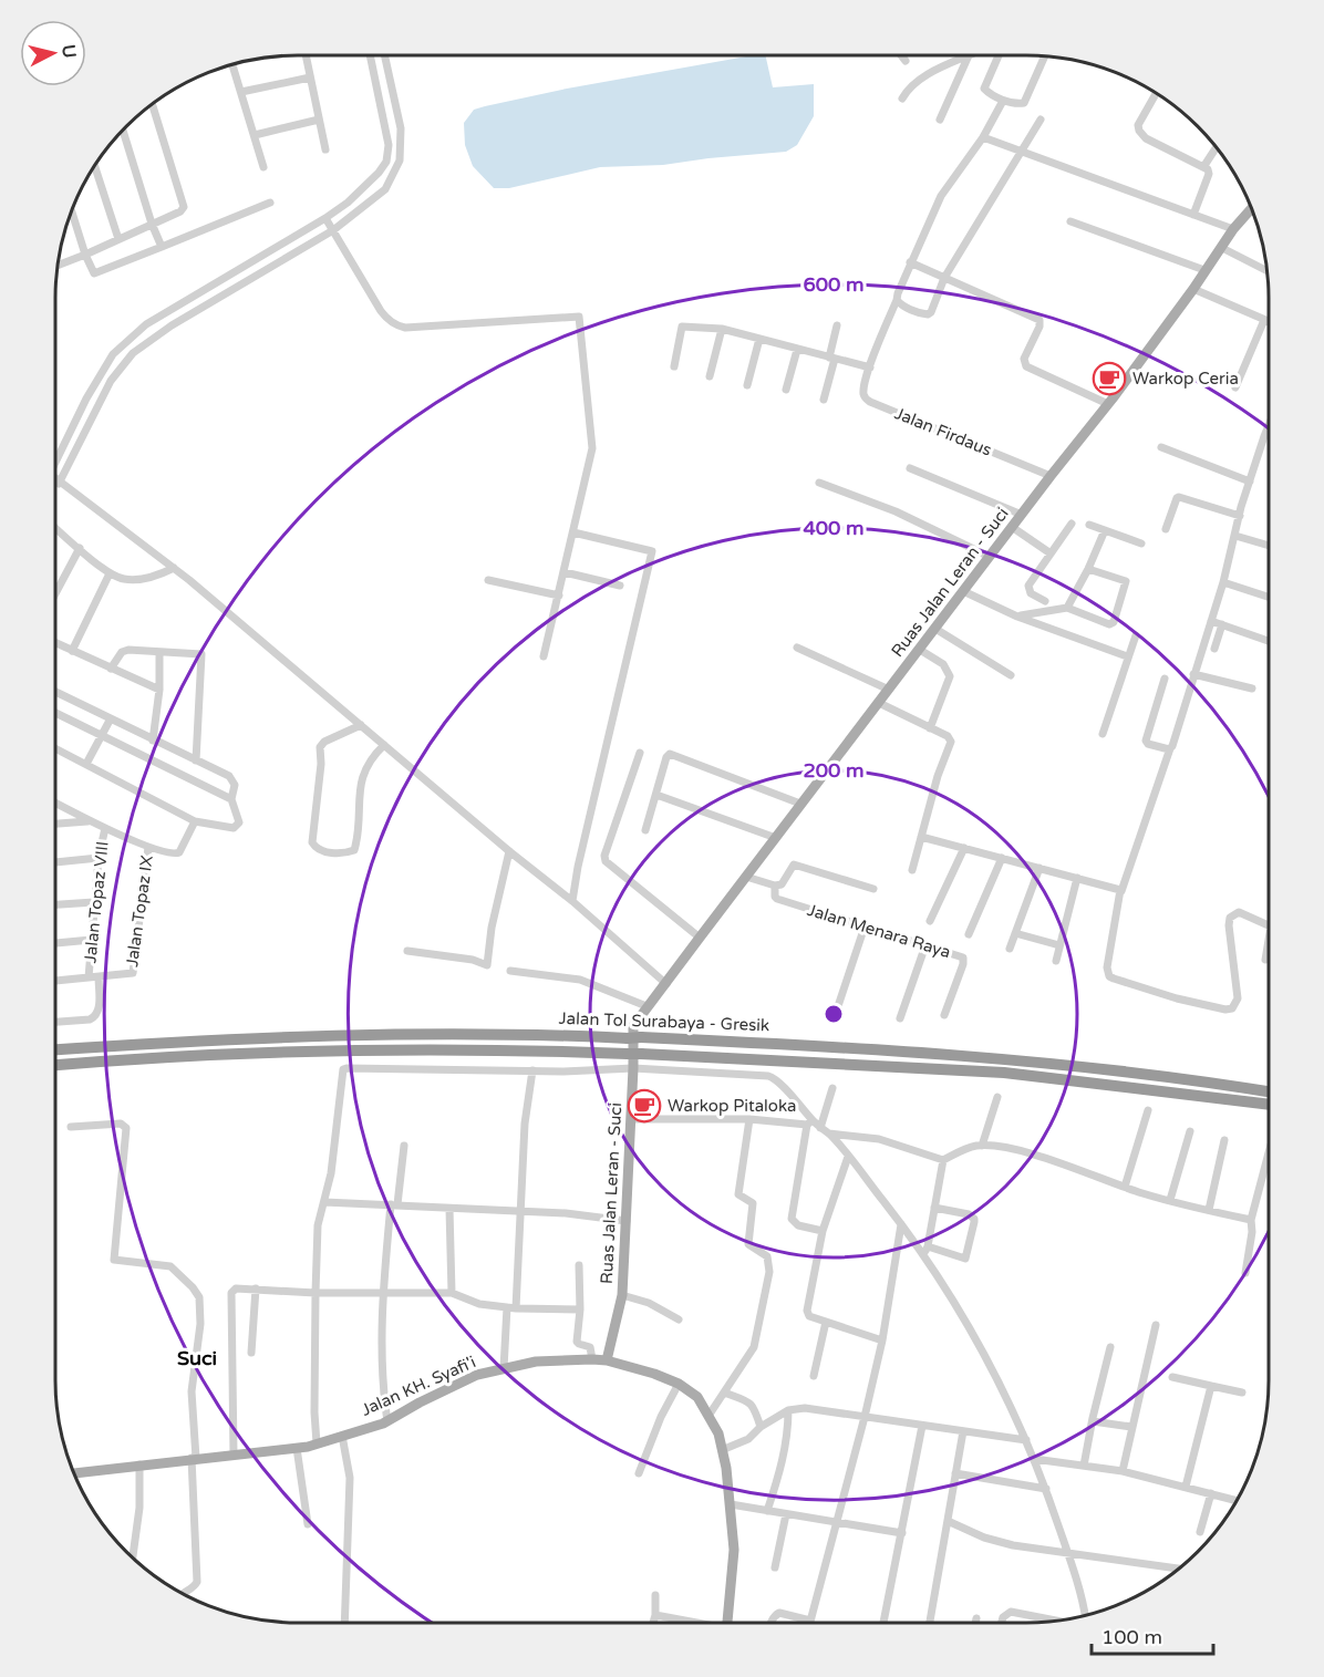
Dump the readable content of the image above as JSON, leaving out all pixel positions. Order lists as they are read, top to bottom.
{
  "streets": {
    "highway": ["Jalan Tol Surabaya - Gresik"],
    "main road": ["Ruas Jalan Leran - Suci", "Jalan KH. Syafi'i"],
    "street": [
      "Jalan Firdaus",
      "Jalan Topaz VIII",
      "Jalan Topaz IX",
      "Jalan Menara Raya"
    ]
  },
  "crossings": [
    ["Jalan Firdaus", "Ruas Jalan Leran - Suci"],
    ["Ruas Jalan Leran - Suci", "Jalan Menara Raya"],
    ["Ruas Jalan Leran - Suci", "Jalan KH. Syafi'i"],
    ["Jalan Topaz VIII", "Jalan Topaz IX"]
  ],
  "districts": ["Suci"],
  "places": {
    "cafe": ["Warkop Ceria", "Warkop Pitaloka"]
  },
  "scale_bar": "100 m",
  "north": "right",
  "rings": ["600 m", "400 m", "200 m"]
}
